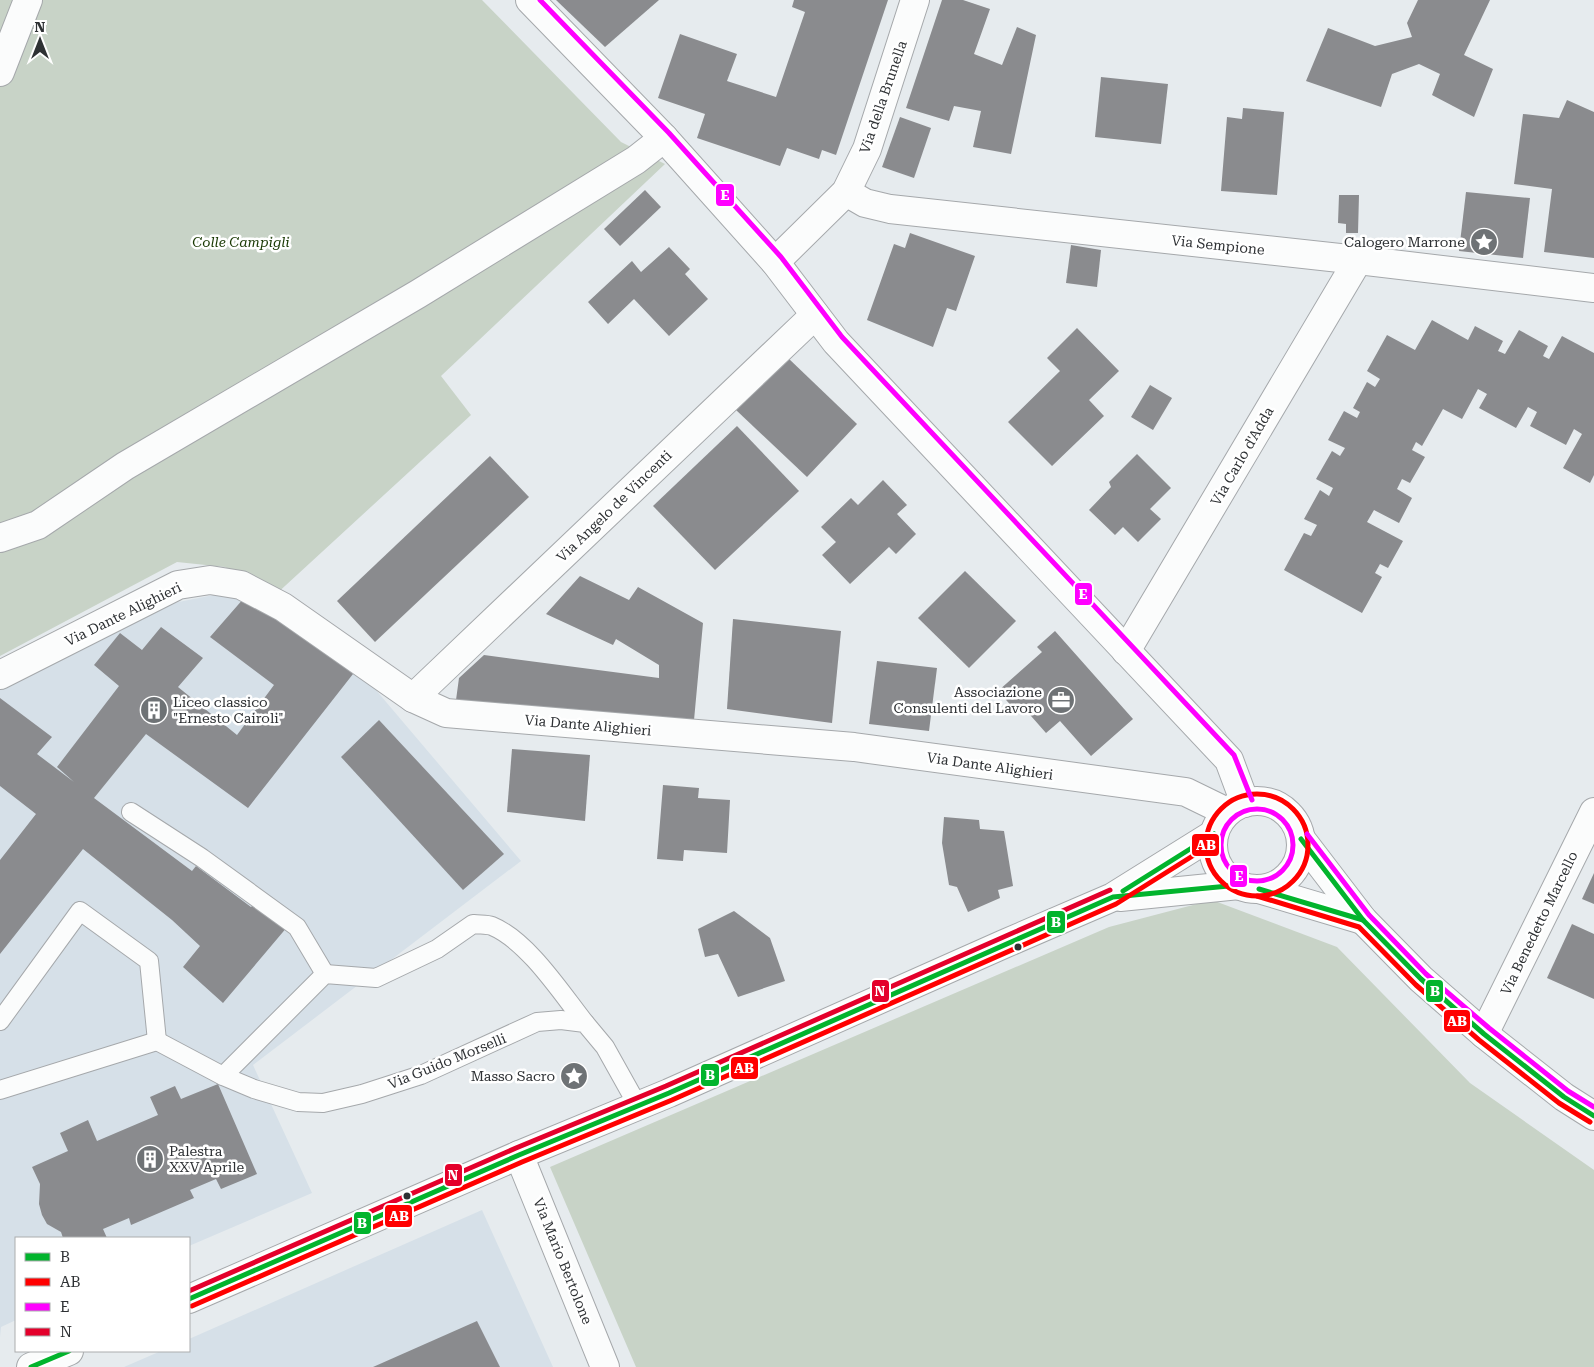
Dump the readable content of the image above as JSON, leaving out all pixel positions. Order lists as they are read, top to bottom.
{
  "streets": {
    "street": [
      "Via della Brunella",
      "Via Sempione",
      "Via Carlo d'Adda",
      "Via Angelo de Vincenti",
      "Via Dante Alighieri",
      "Via Benedetto Marcello",
      "Via Mario Bertolone"
    ],
    "lane": ["Via Guido Morselli"]
  },
  "crossings": [
    ["Via della Brunella", "Via Sempione"],
    ["Via Sempione", "Via Carlo d'Adda"],
    ["Via Angelo de Vincenti", "Via Dante Alighieri"]
  ],
  "parks": ["Colle Campigli"],
  "places": {
    "place": ["Calogero Marrone", "Masso Sacro"],
    "office": ["Associazione Consulenti del Lavoro"],
    "building": ["Liceo classico \"Ernesto Cairoli\"", "Palestra XXV Aprile"]
  },
  "lines": [
    "transit line E",
    "transit line AB",
    "transit line B",
    "transit line N"
  ],
  "legend": [
    "B",
    "AB",
    "E",
    "N"
  ],
  "north": "top"
}
